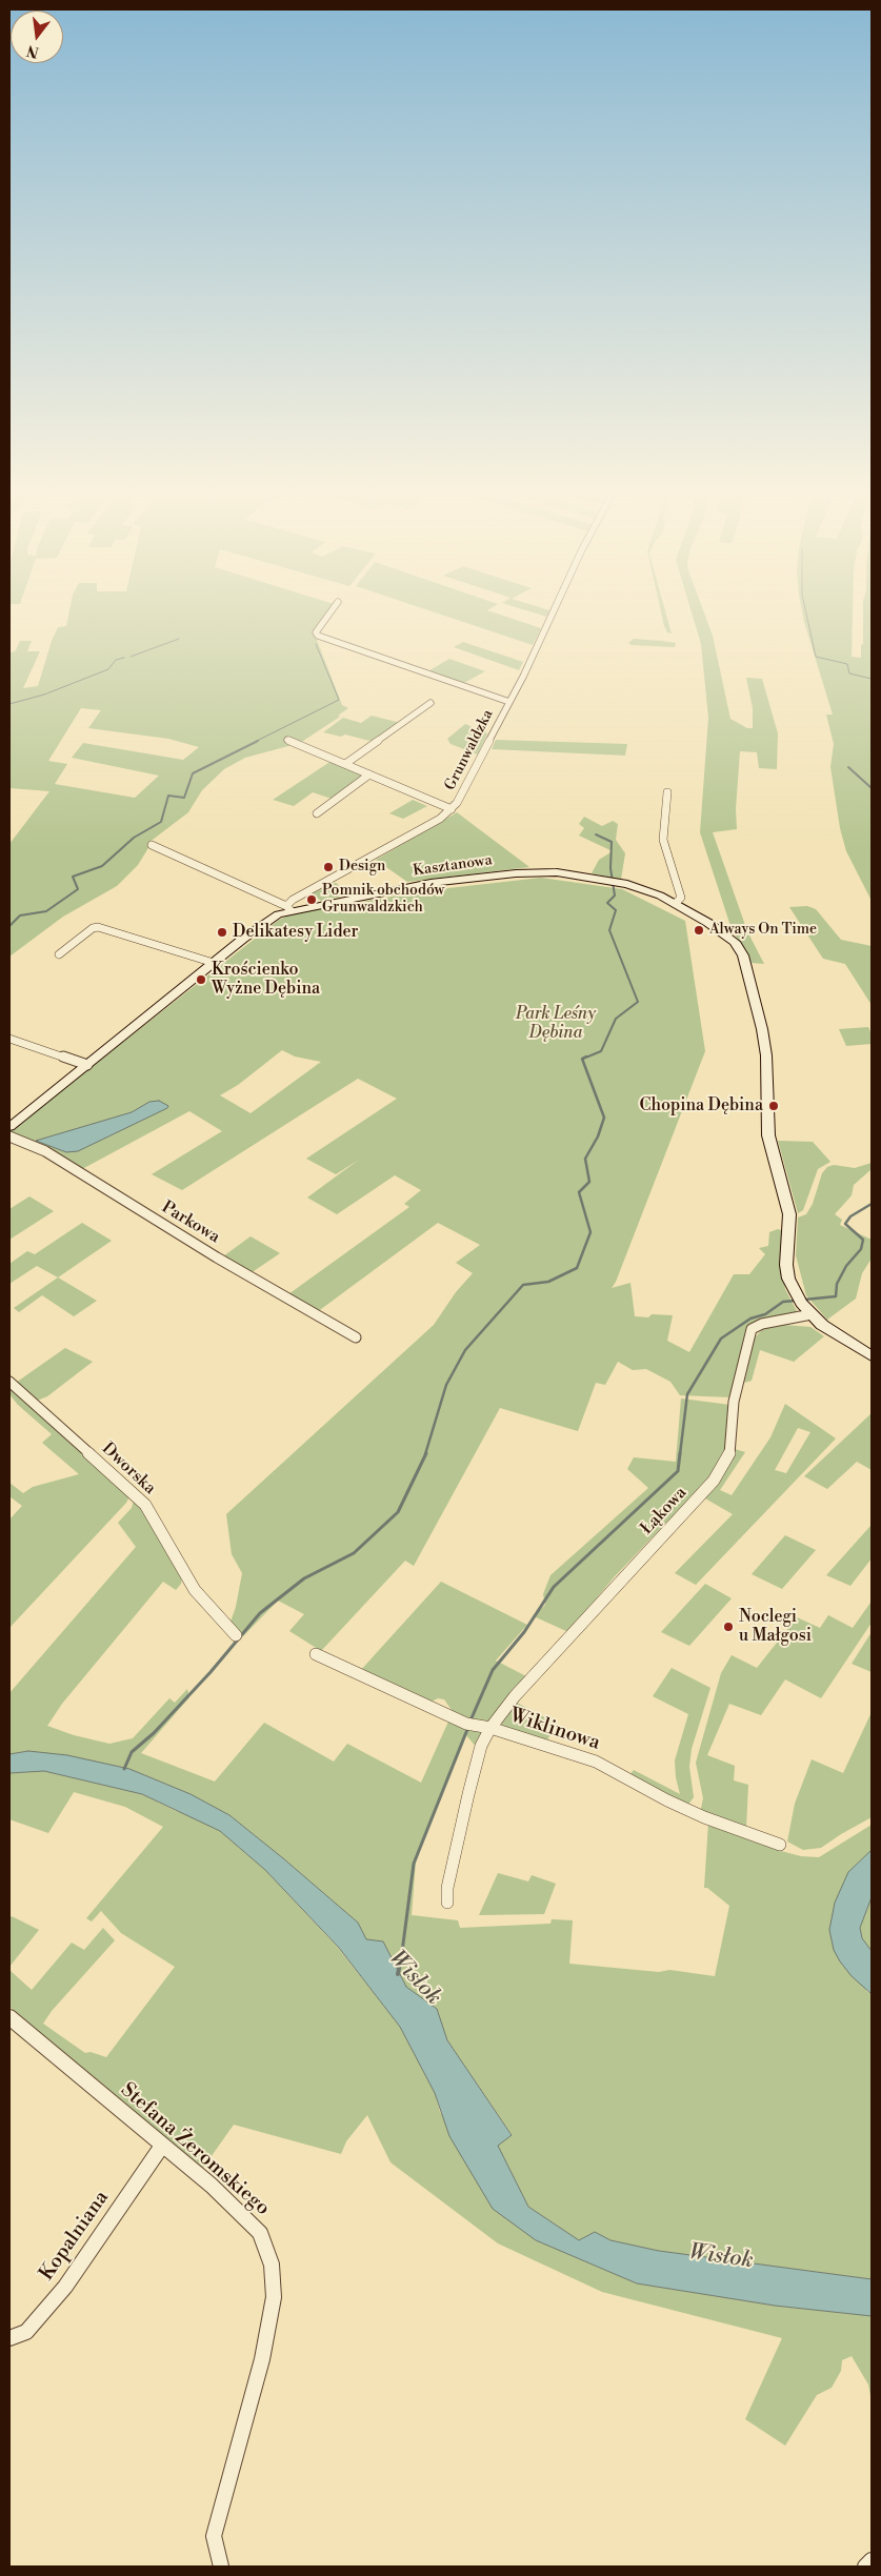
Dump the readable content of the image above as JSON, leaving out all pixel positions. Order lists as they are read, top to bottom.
{
  "streets": {
    "street": [
      "Grunwaldzka",
      "Kasztanowa",
      "Parkowa",
      "Dworska",
      "Łąkowa",
      "Wiklinowa",
      "Stefana Żeromskiego",
      "Kopalniana"
    ]
  },
  "crossings": [
    ["Grunwaldzka", "Kasztanowa"],
    ["Kasztanowa", "Łąkowa"],
    ["Łąkowa", "Wiklinowa"],
    ["Stefana Żeromskiego", "Kopalniana"]
  ],
  "water": ["Wisłok"],
  "parks": ["Park Leśny Dębina"],
  "places": [
    "Design",
    "Pomnik obchodów Grunwaldzkich",
    "Always On Time",
    "Delikatesy Lider",
    "Krościenko Wyżne Dębina",
    "Chopina Dębina",
    "Noclegi u Małgosi"
  ],
  "north": "bottom"
}
